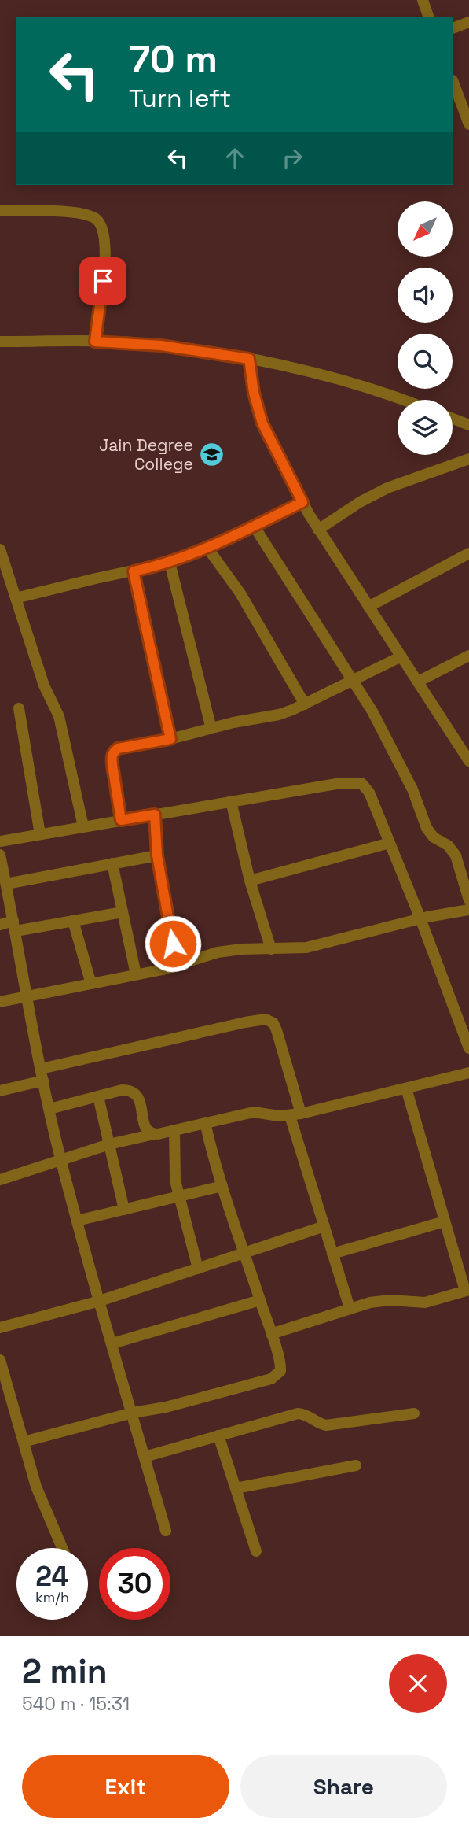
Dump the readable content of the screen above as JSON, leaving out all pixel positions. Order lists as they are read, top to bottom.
{
  "places": {
    "school or university": ["Jain Degree College"]
  },
  "north": "bottom left",
  "page": {
    "turn": ["70 m", "Turn left"],
    "speed": "24 km/h",
    "limit": "30",
    "heading": ["2 min", "540 m · 15:31"],
    "buttons": ["Exit", "Share"]
  }
}
